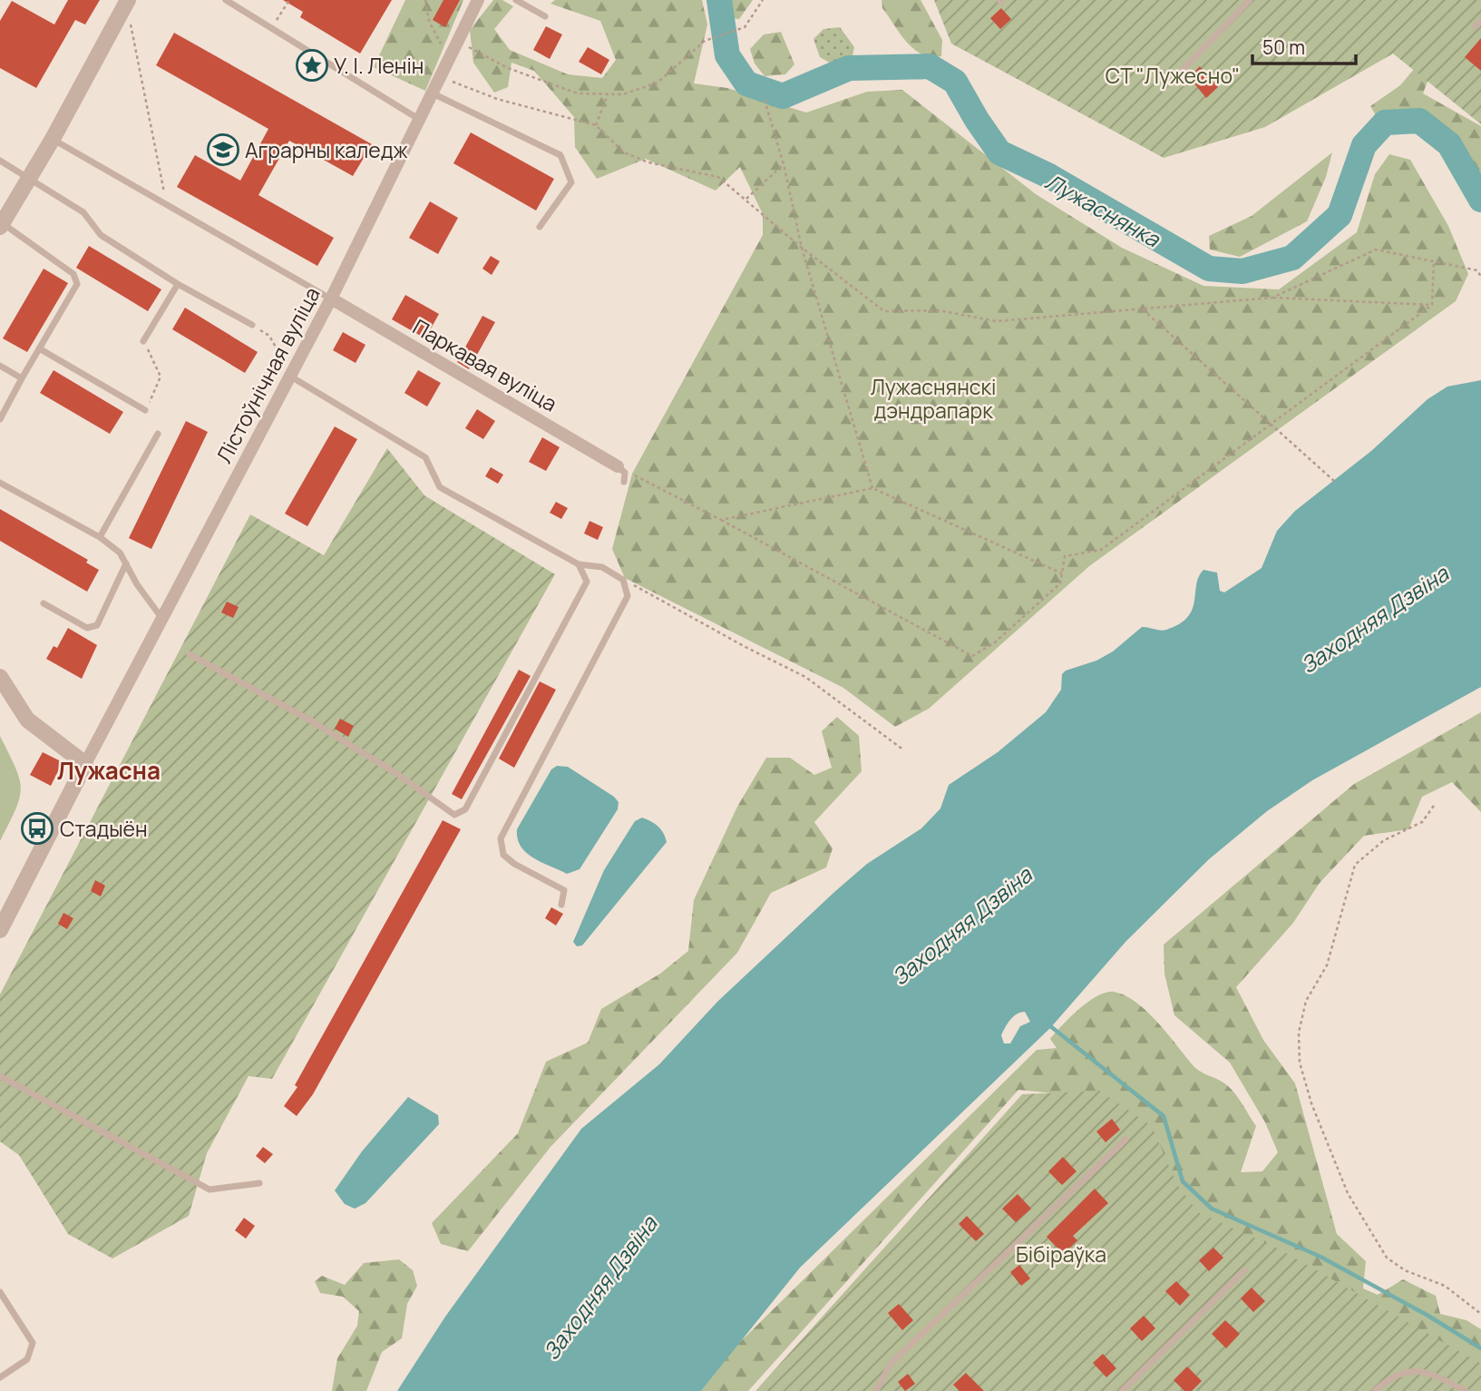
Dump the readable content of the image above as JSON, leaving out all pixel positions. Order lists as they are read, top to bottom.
{
  "streets": {
    "street": ["Паркавая вуліца", "Лістоўнічная вуліца"]
  },
  "crossings": [
    ["Паркавая вуліца", "Лістоўнічная вуліца"]
  ],
  "districts": ["Лужасна"],
  "water": ["Лужаснянка", "Заходняя Дзвіна"],
  "parks": ["СТ \"Лужесно\"", "Лужаснянскі дэндрапарк", "Бібіраўка"],
  "places": {
    "place": ["У. І. Ленін"],
    "school or university": ["Аграрны каледж"],
    "bus stop": ["Стадыён"]
  },
  "scale_bar": "50 m"
}
